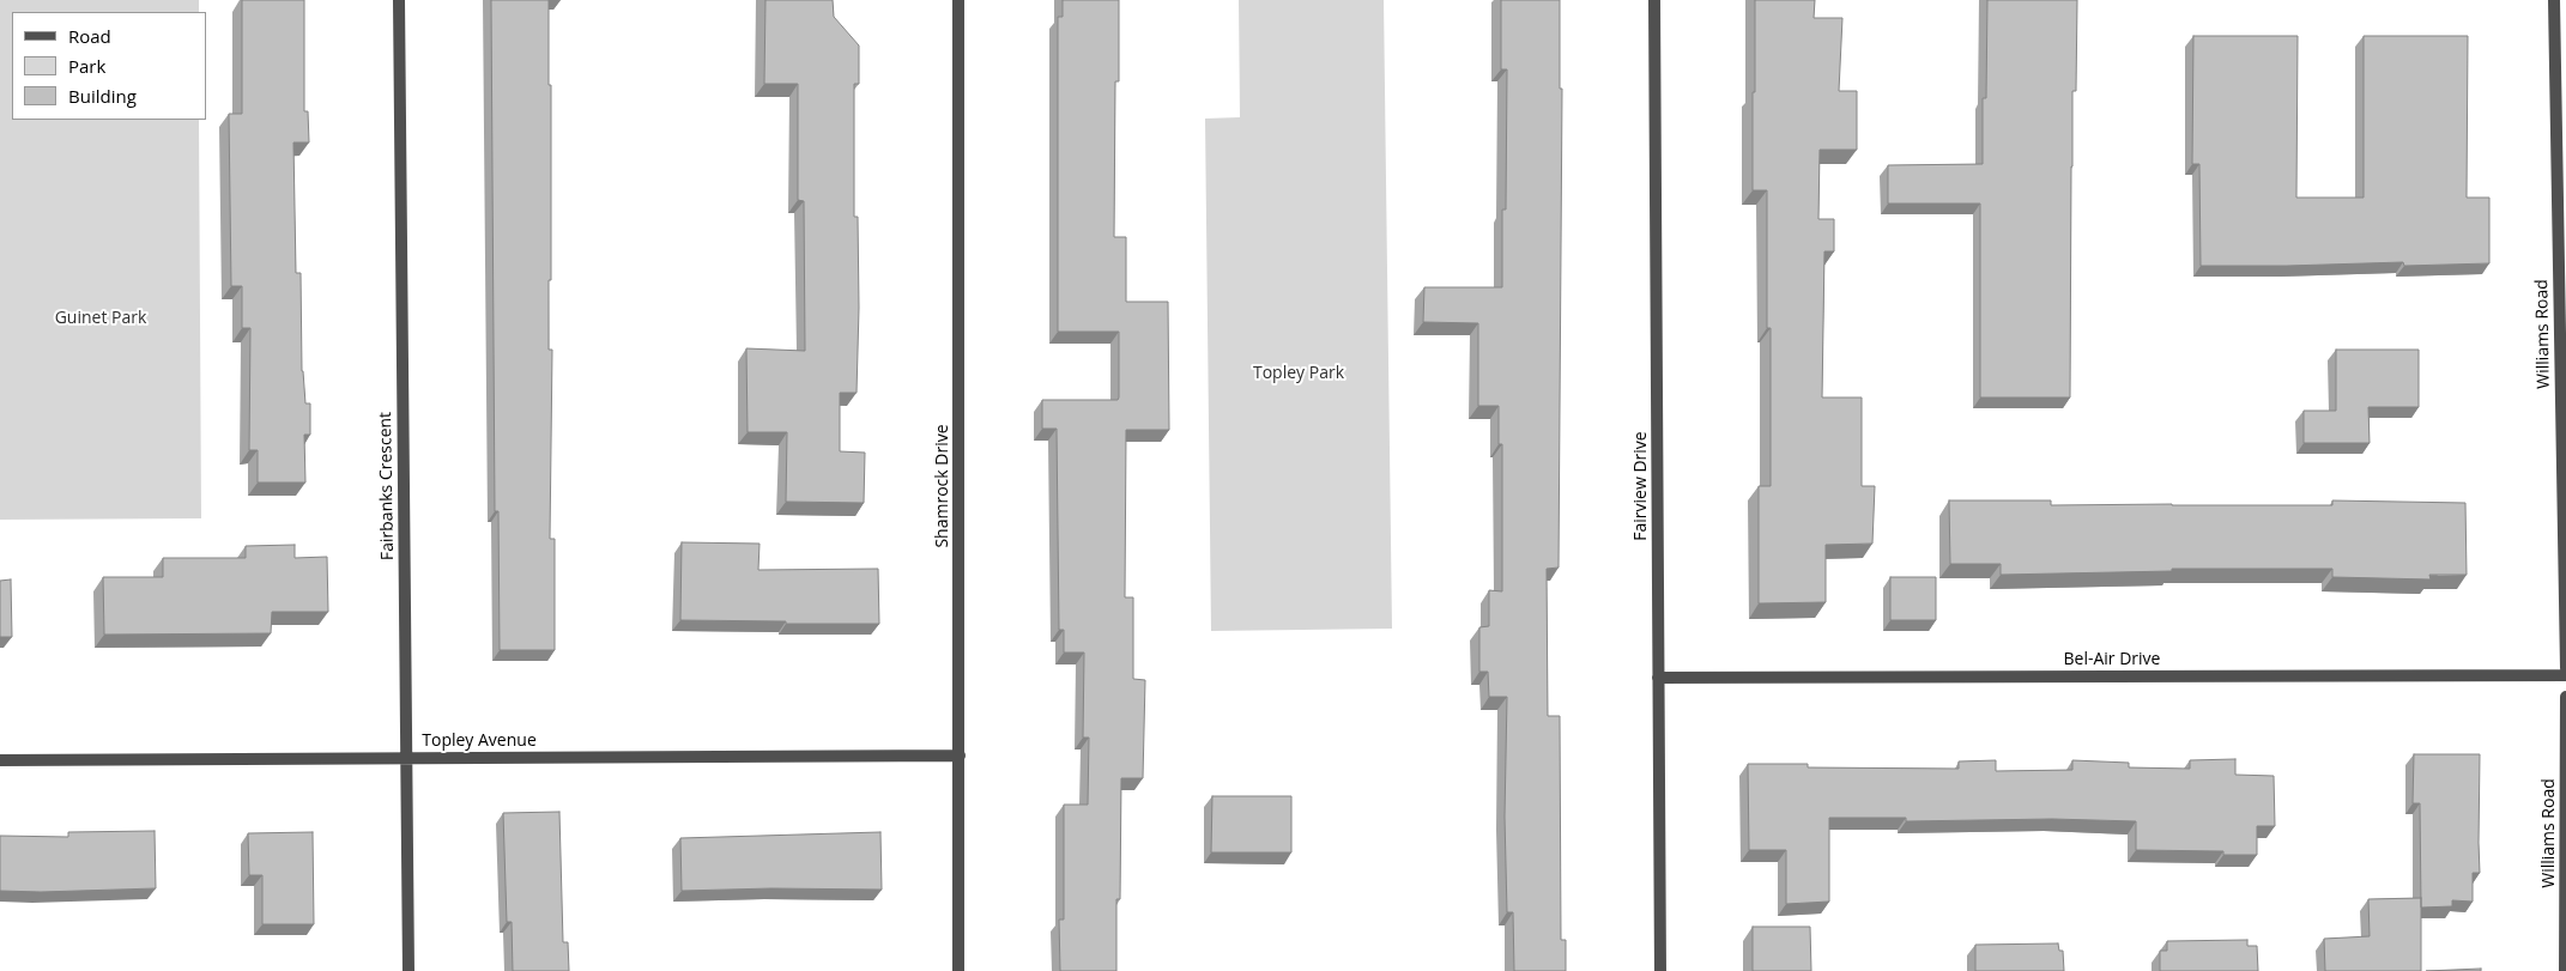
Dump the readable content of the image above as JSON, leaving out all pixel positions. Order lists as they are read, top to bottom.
{
  "streets": {
    "street": [
      "Williams Road",
      "Fairbanks Crescent",
      "Shamrock Drive",
      "Fairview Drive",
      "Bel-Air Drive",
      "Topley Avenue"
    ]
  },
  "crossings": [
    ["Fairbanks Crescent", "Topley Avenue"],
    ["Shamrock Drive", "Topley Avenue"],
    ["Fairview Drive", "Bel-Air Drive"]
  ],
  "parks": ["Guinet Park", "Topley Park"],
  "legend": ["Road", "Park", "Building"]
}
